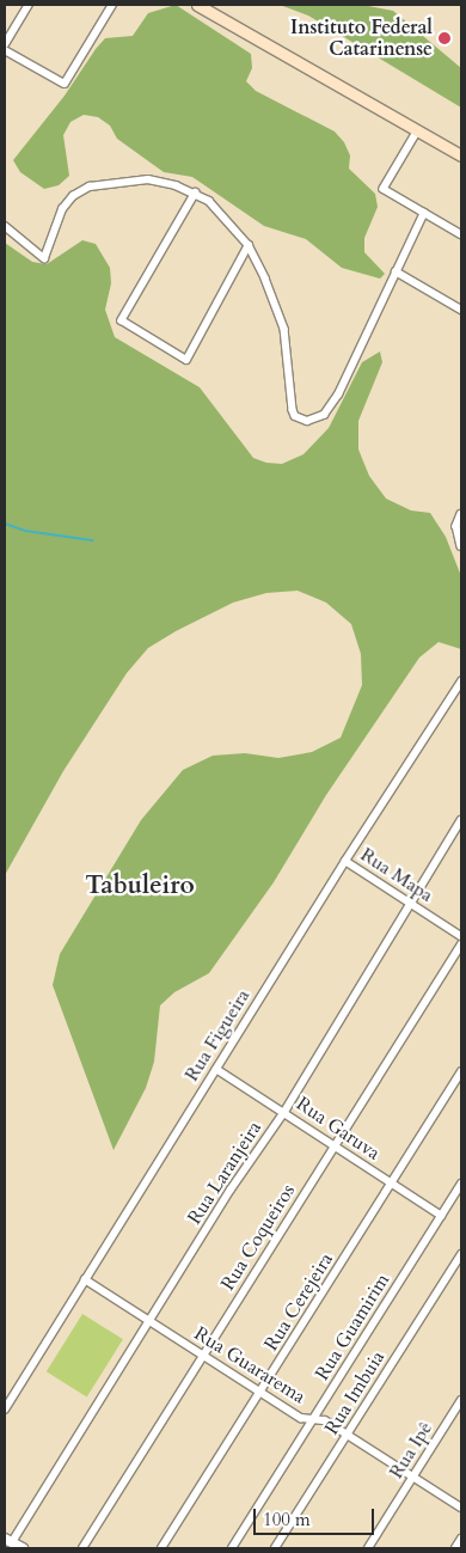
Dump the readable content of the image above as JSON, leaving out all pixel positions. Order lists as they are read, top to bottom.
{
  "streets": {
    "street": [
      "Rua Mapa",
      "Rua Figueira",
      "Rua Garuva",
      "Rua Laranjeira",
      "Rua Coqueiros",
      "Rua Cerejeira",
      "Rua Guamirim",
      "Rua Guararema",
      "Rua Imbuia",
      "Rua Ipê"
    ]
  },
  "crossings": [
    ["Rua Mapa", "Rua Figueira"],
    ["Rua Mapa", "Rua Laranjeira"],
    ["Rua Figueira", "Rua Garuva"],
    ["Rua Figueira", "Rua Guararema"],
    ["Rua Garuva", "Rua Laranjeira"],
    ["Rua Garuva", "Rua Coqueiros"],
    ["Rua Garuva", "Rua Cerejeira"],
    ["Rua Garuva", "Rua Guamirim"],
    ["Rua Laranjeira", "Rua Guararema"],
    ["Rua Coqueiros", "Rua Guararema"],
    ["Rua Cerejeira", "Rua Guararema"],
    ["Rua Guamirim", "Rua Guararema"],
    ["Rua Guararema", "Rua Imbuia"],
    ["Rua Guararema", "Rua Ipê"]
  ],
  "districts": ["Tabuleiro"],
  "places": ["Instituto Federal Catarinense"],
  "scale_bar": "100 m"
}
